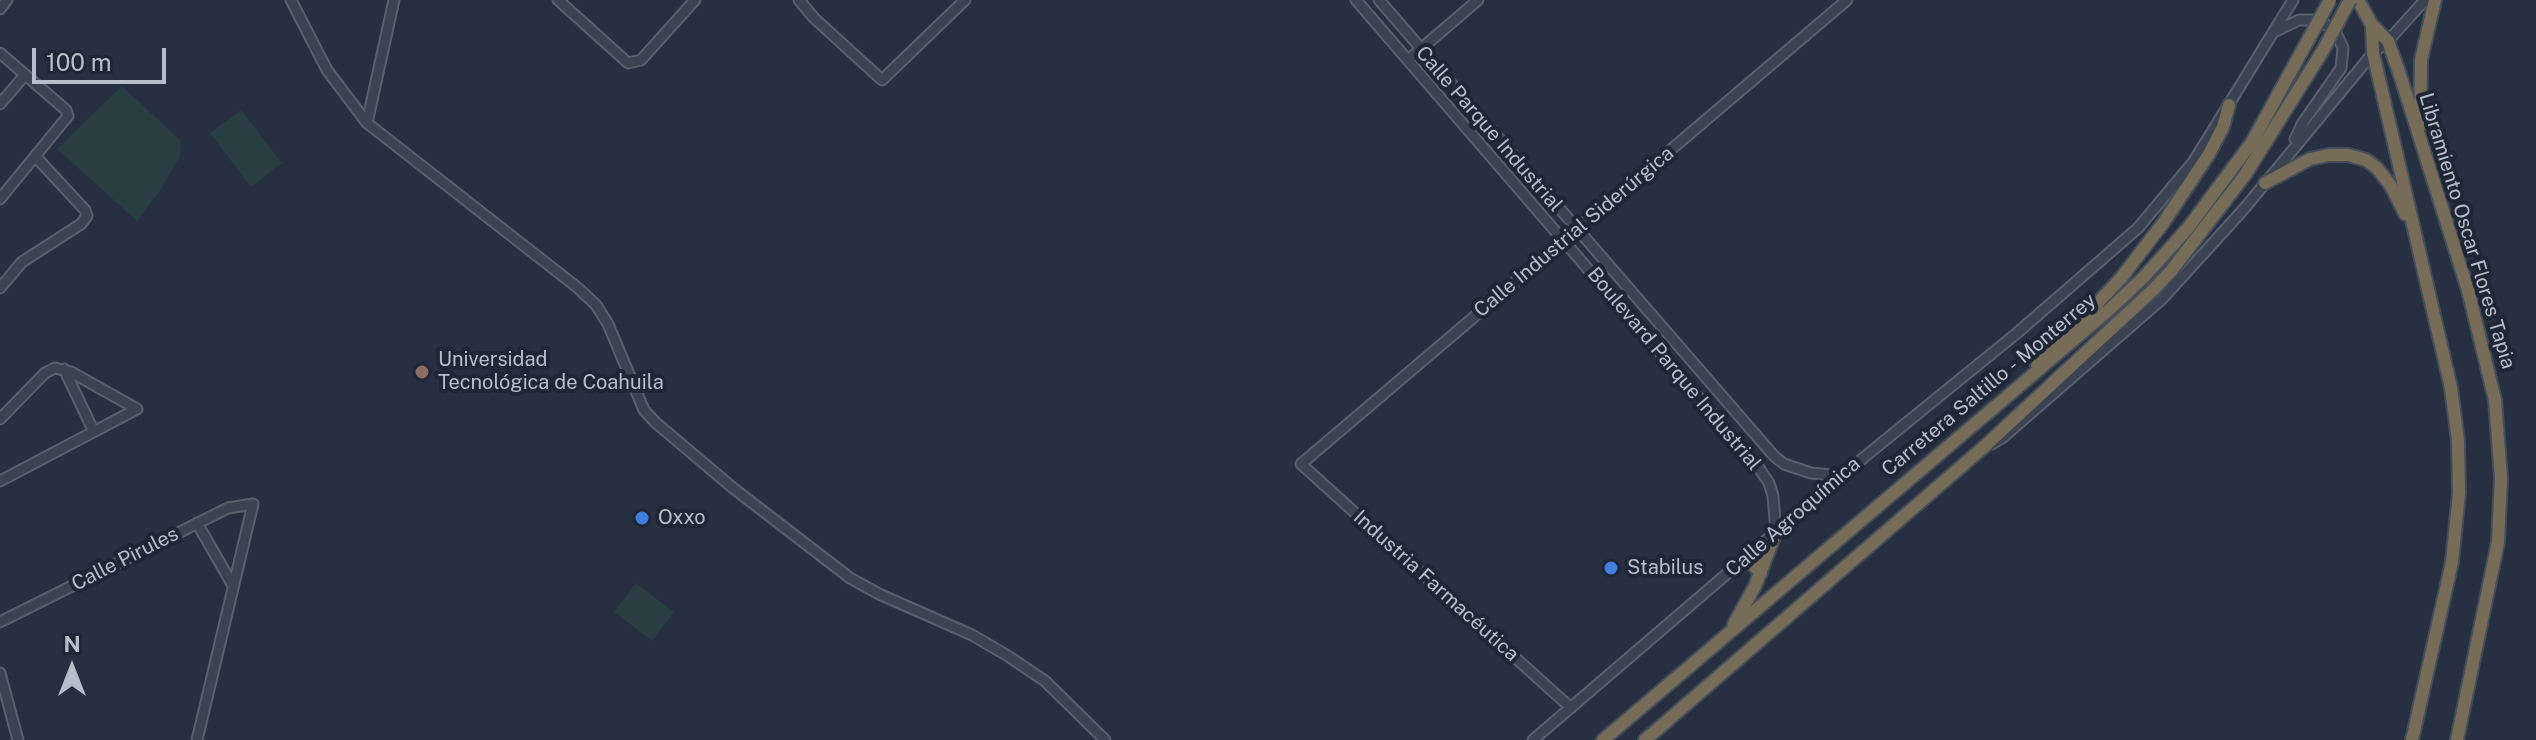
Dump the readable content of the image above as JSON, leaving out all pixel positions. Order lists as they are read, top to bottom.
{
  "streets": {
    "highway": ["Libramiento Oscar Flores Tapia", "Carretera Saltillo - Monterrey"],
    "street": [
      "Calle Parque Industrial",
      "Calle Industrial Siderúrgica",
      "Boulevard Parque Industrial",
      "Calle Agroquímica",
      "Calle Pirules",
      "Industria Farmacéutica"
    ]
  },
  "crossings": [
    ["Calle Parque Industrial", "Calle Industrial Siderúrgica"],
    ["Calle Parque Industrial", "Calle Agroquímica"],
    ["Calle Industrial Siderúrgica", "Boulevard Parque Industrial"],
    ["Calle Industrial Siderúrgica", "Industria Farmacéutica"],
    ["Boulevard Parque Industrial", "Calle Agroquímica"],
    ["Calle Agroquímica", "Industria Farmacéutica"]
  ],
  "places": ["Universidad Tecnológica de Coahuila", "Oxxo", "Stabilus"],
  "scale_bar": "100 m",
  "north": "top"
}
